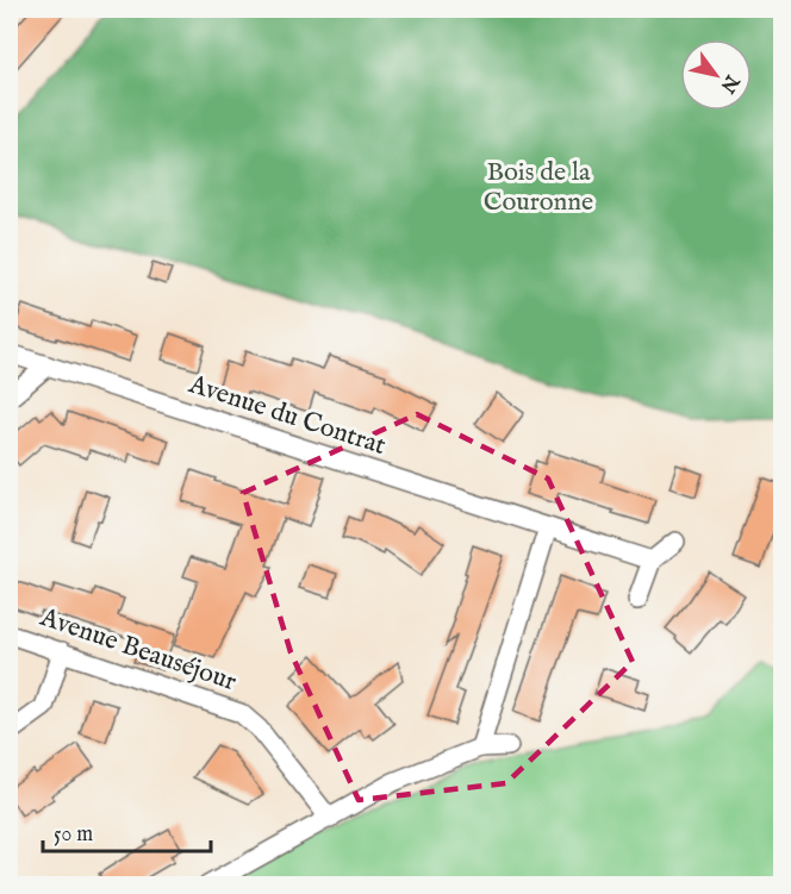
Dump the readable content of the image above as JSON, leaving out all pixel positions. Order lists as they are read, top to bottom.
{
  "streets": {
    "street": ["Avenue du Contrat", "Avenue Beauséjour"]
  },
  "parks": ["Bois de la Couronne"],
  "scale_bar": "50 m",
  "north": "bottom right"
}
